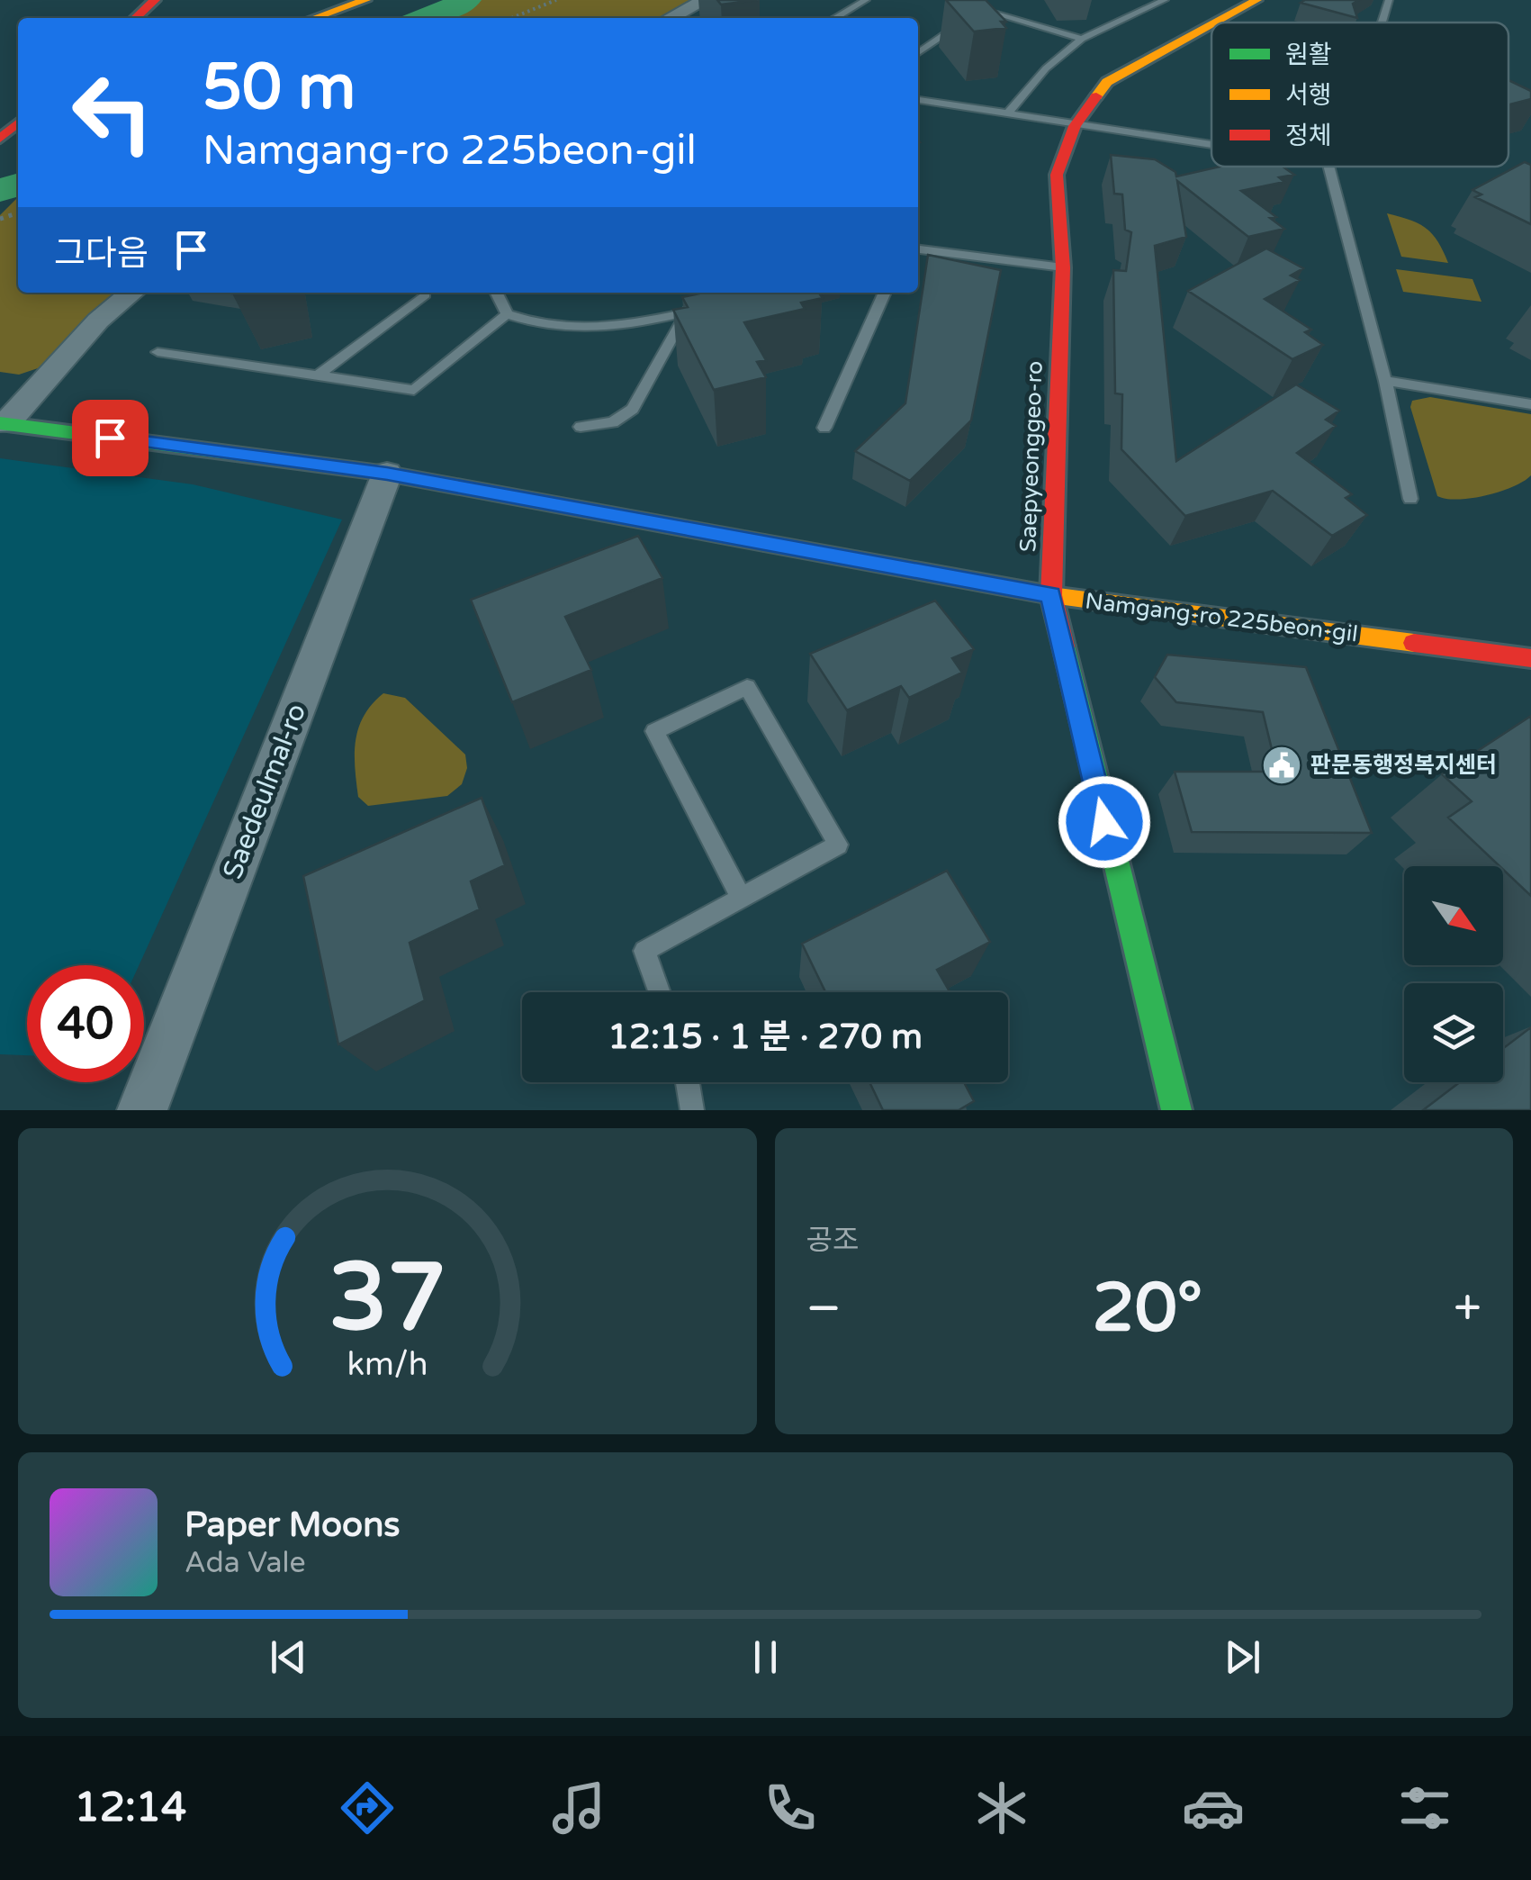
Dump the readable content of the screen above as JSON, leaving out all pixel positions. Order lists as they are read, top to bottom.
{
  "streets": {
    "street": ["Saepyeonggeo-ro", "Namgang-ro 225beon-gil", "Saedeulmal-ro"]
  },
  "crossings": [
    ["Saepyeonggeo-ro", "Namgang-ro 225beon-gil"],
    ["Namgang-ro 225beon-gil", "Saedeulmal-ro"]
  ],
  "places": {
    "public building": ["판문동행정복지센터"]
  },
  "legend": ["원활", "서행", "정체"],
  "north": "bottom right",
  "page": {
    "turn": ["50 m", "Namgang-ro 225beon-gil"],
    "then": "그다음",
    "limit": "40",
    "trip": "12:15 · 1 분 · 270 m",
    "tile": "공조",
    "heat": ["−", "20°", "+"],
    "song": ["Paper Moons", "Ada Vale"],
    "tabs": "12:14",
    "gauge": ["37", "km/h"]
  }
}
